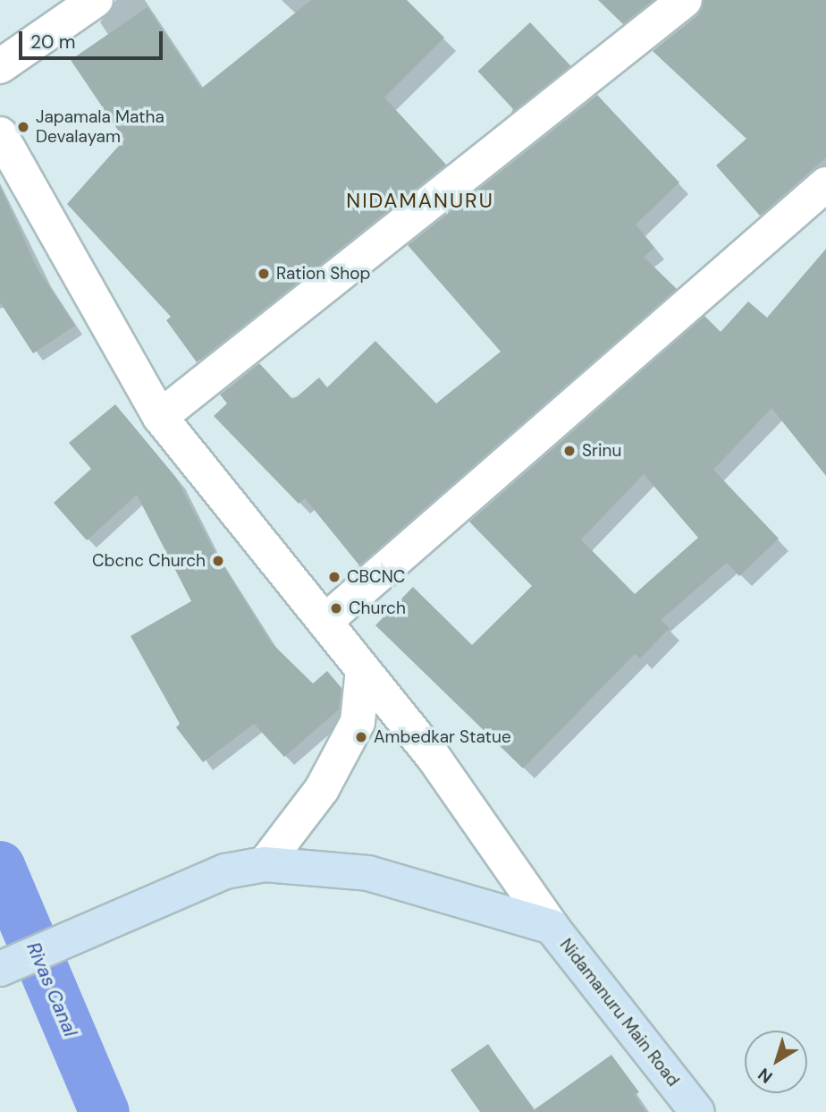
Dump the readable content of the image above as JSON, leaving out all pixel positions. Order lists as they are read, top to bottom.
{
  "streets": {
    "main road": ["Nidamanuru Main Road"]
  },
  "districts": ["NIDAMANURU"],
  "water": ["Rivas Canal"],
  "places": [
    "Japamala Matha Devalayam",
    "Ration Shop",
    "Srinu",
    "Cbcnc Church",
    "CBCNC",
    "Church",
    "Ambedkar Statue"
  ],
  "scale_bar": "20 m",
  "north": "bottom left"
}
